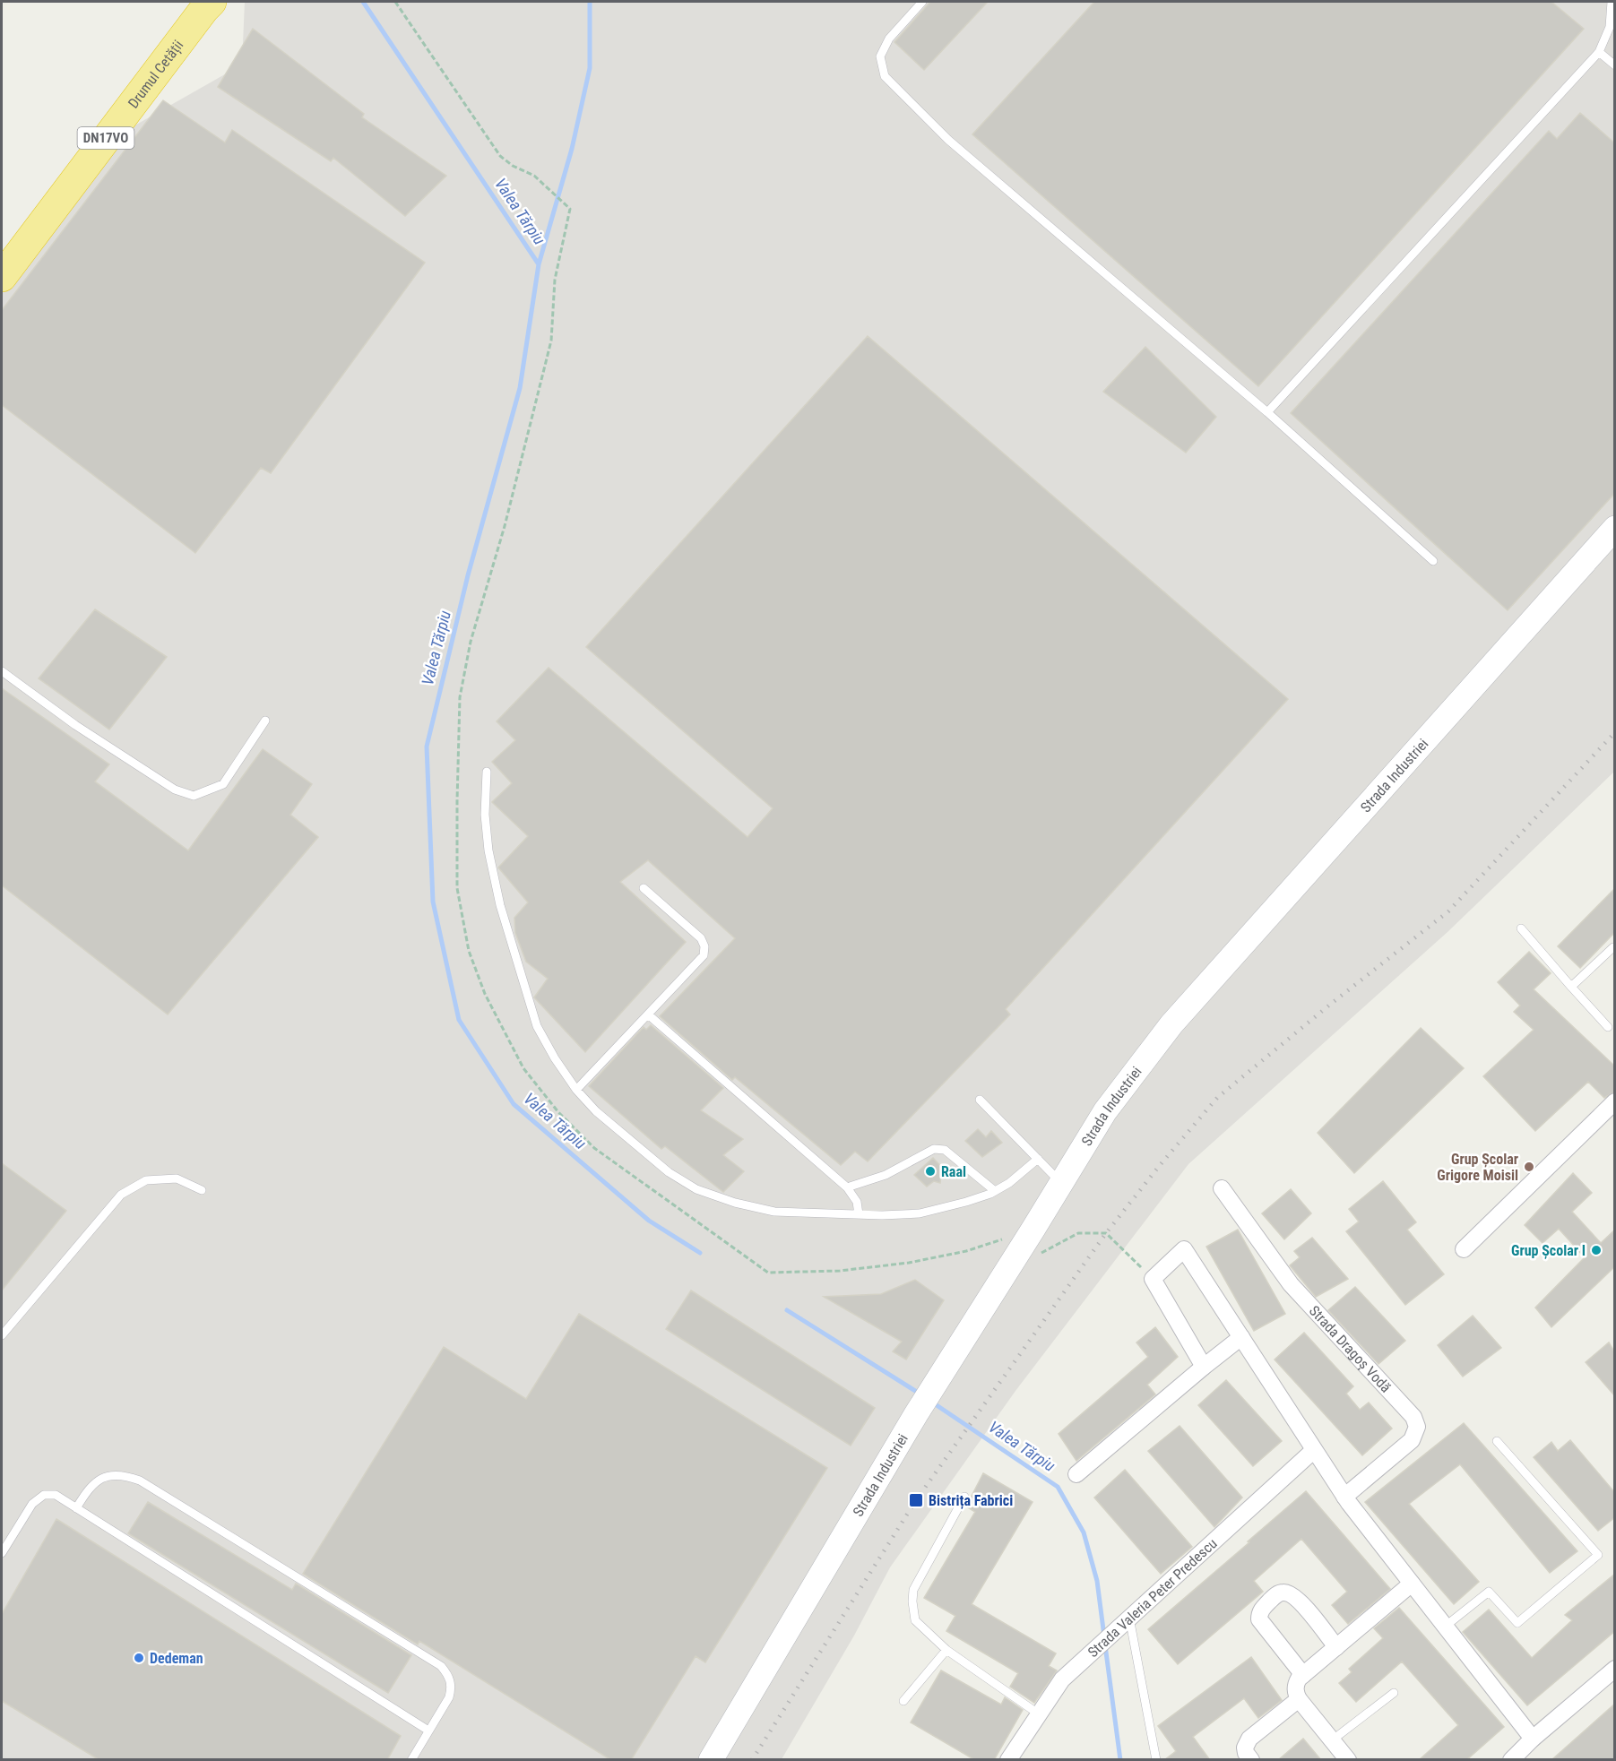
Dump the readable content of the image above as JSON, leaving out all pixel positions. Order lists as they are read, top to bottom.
{
  "streets": {
    "highway": ["Drumul Cetății", "DN17VO"],
    "street": ["Strada Industriei", "Strada Dragoș Vodă", "Strada Valeria Peter Predescu"]
  },
  "water": ["Valea Tărpiu"],
  "places": {
    "other": [
      "Grup Școlar Grigore Moisil",
      "Raal",
      "Grup Școlar I",
      "Dedeman"
    ],
    "transit": ["Bistrița Fabrici"]
  }
}
